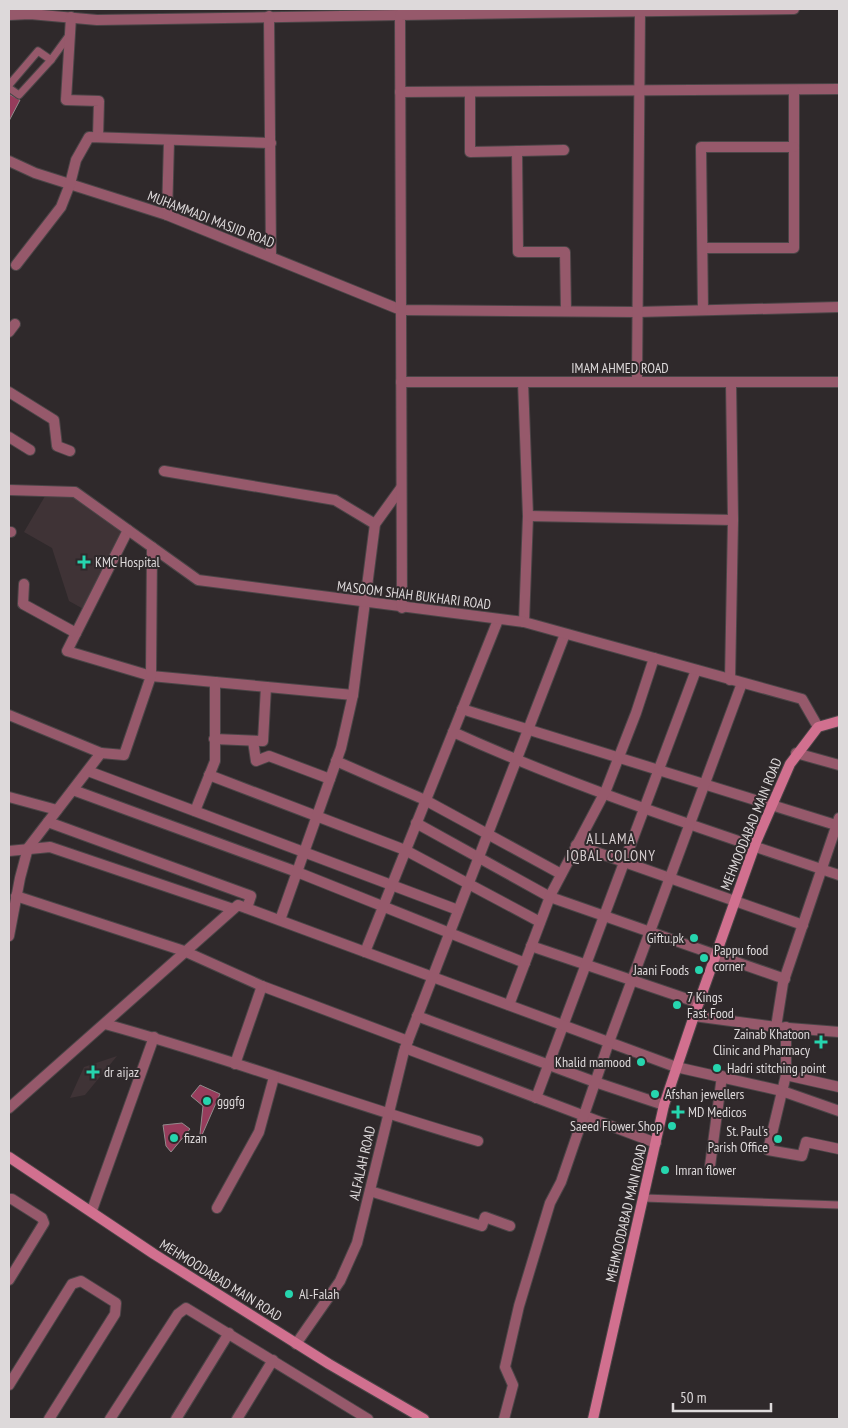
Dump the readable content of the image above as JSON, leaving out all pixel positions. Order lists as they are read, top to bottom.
{
  "streets": {
    "main road": ["MEHMOODABAD MAIN ROAD"],
    "street": [
      "MUHAMMADI MASJID ROAD",
      "IMAM AHMED ROAD",
      "MASOOM SHAH BUKHARI ROAD",
      "ALFALAH ROAD"
    ]
  },
  "crossings": [
    ["MASOOM SHAH BUKHARI ROAD", "MEHMOODABAD MAIN ROAD"],
    ["MASOOM SHAH BUKHARI ROAD", "ALFALAH ROAD"],
    ["MEHMOODABAD MAIN ROAD", "ALFALAH ROAD"]
  ],
  "districts": ["ALLAMA IQBAL COLONY"],
  "places": {
    "health": [
      "KMC Hospital",
      "Zainab Khatoon Clinic and Pharmacy",
      "dr aijaz",
      "MD Medicos"
    ],
    "other": [
      "Giftu.pk",
      "Pappu food corner",
      "Jaani Foods",
      "7 Kings Fast Food",
      "Khalid mamood",
      "Hadri stitching point",
      "Afshan jewellers",
      "gggfg",
      "Saeed Flower Shop",
      "fizan",
      "St. Paul's Parish Office",
      "Imran flower",
      "Al-Falah"
    ]
  },
  "scale_bar": "50 m"
}
